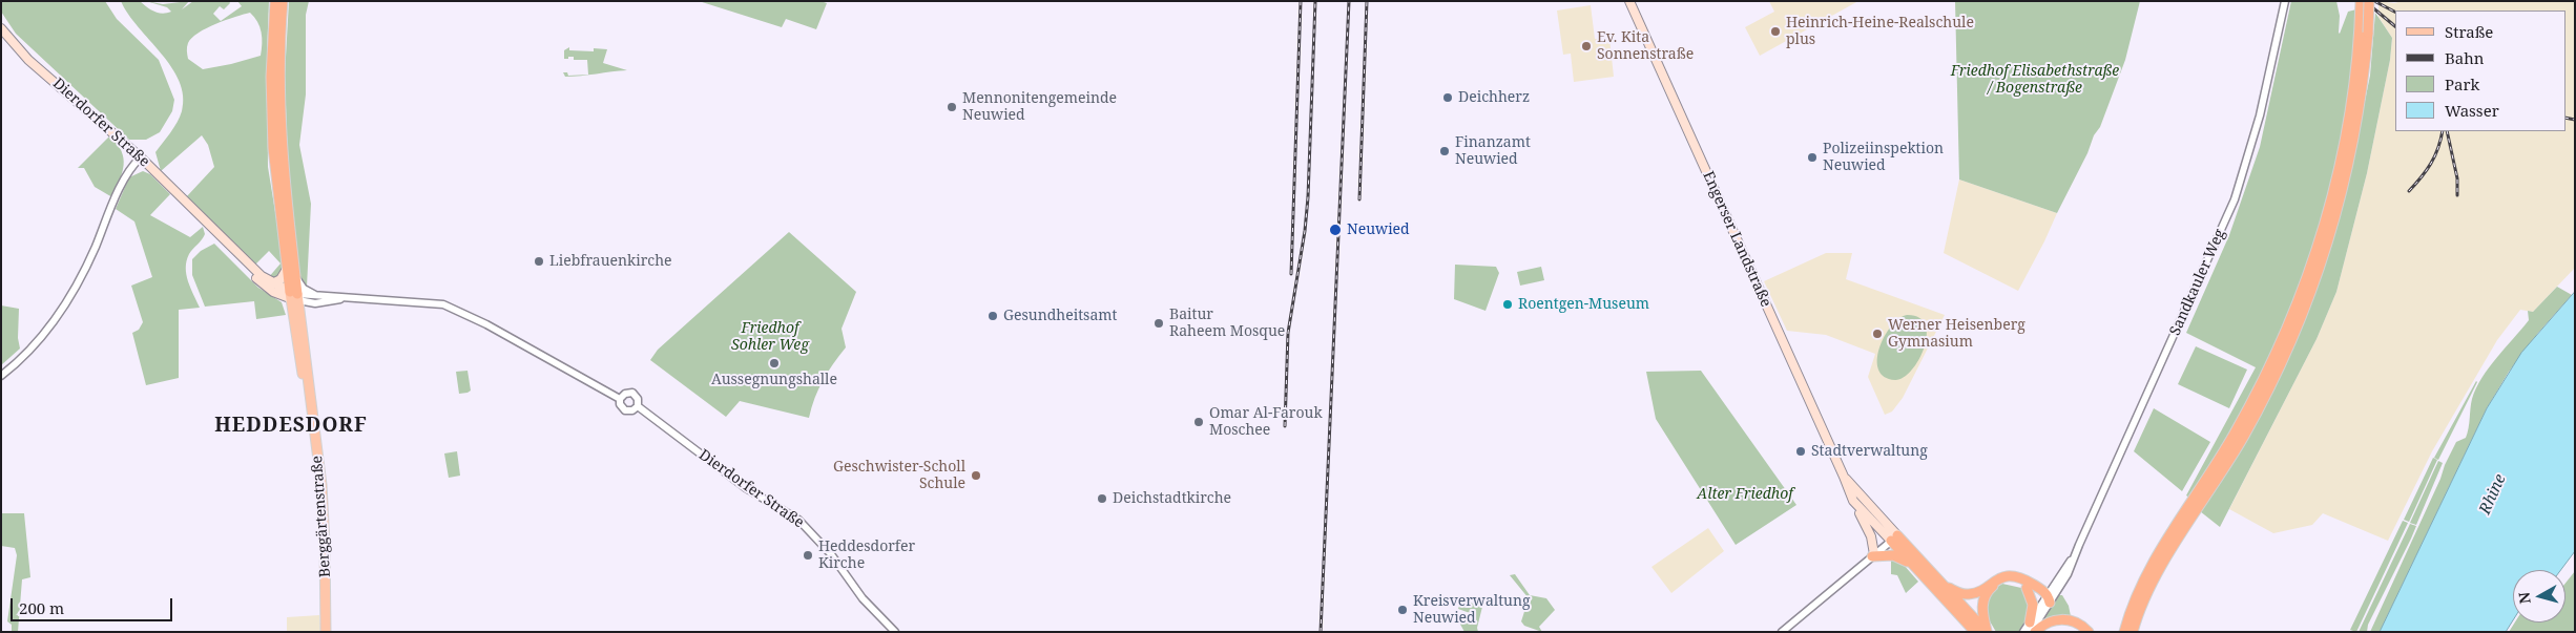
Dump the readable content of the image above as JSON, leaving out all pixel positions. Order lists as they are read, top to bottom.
{
  "streets": {
    "main road": ["Dierdorfer Straße", "Engerser Landstraße", "Berggärtenstraße"],
    "street": ["Sandkauler Weg"]
  },
  "crossings": [
    ["Dierdorfer Straße", "Berggärtenstraße"]
  ],
  "districts": ["HEDDESDORF"],
  "water": ["Rhine"],
  "parks": ["Friedhof Elisabethstraße / Bogenstraße", "Friedhof Sohler Weg", "Alter Friedhof"],
  "places": [
    "Heinrich-Heine-Realschule plus",
    "Ev. Kita Sonnenstraße",
    "Deichherz",
    "Mennonitengemeinde Neuwied",
    "Finanzamt Neuwied",
    "Polizeiinspektion Neuwied",
    "Neuwied",
    "Liebfrauenkirche",
    "Roentgen-Museum",
    "Gesundheitsamt",
    "Baitur Raheem Mosque",
    "Werner Heisenberg Gymnasium",
    "Aussegnungshalle",
    "Omar Al-Farouk Moschee",
    "Stadtverwaltung",
    "Geschwister-Scholl Schule",
    "Deichstadtkirche",
    "Heddesdorfer Kirche",
    "Kreisverwaltung Neuwied"
  ],
  "legend": [
    "Straße",
    "Bahn",
    "Park",
    "Wasser"
  ],
  "scale_bar": "200 m",
  "north": "left"
}
